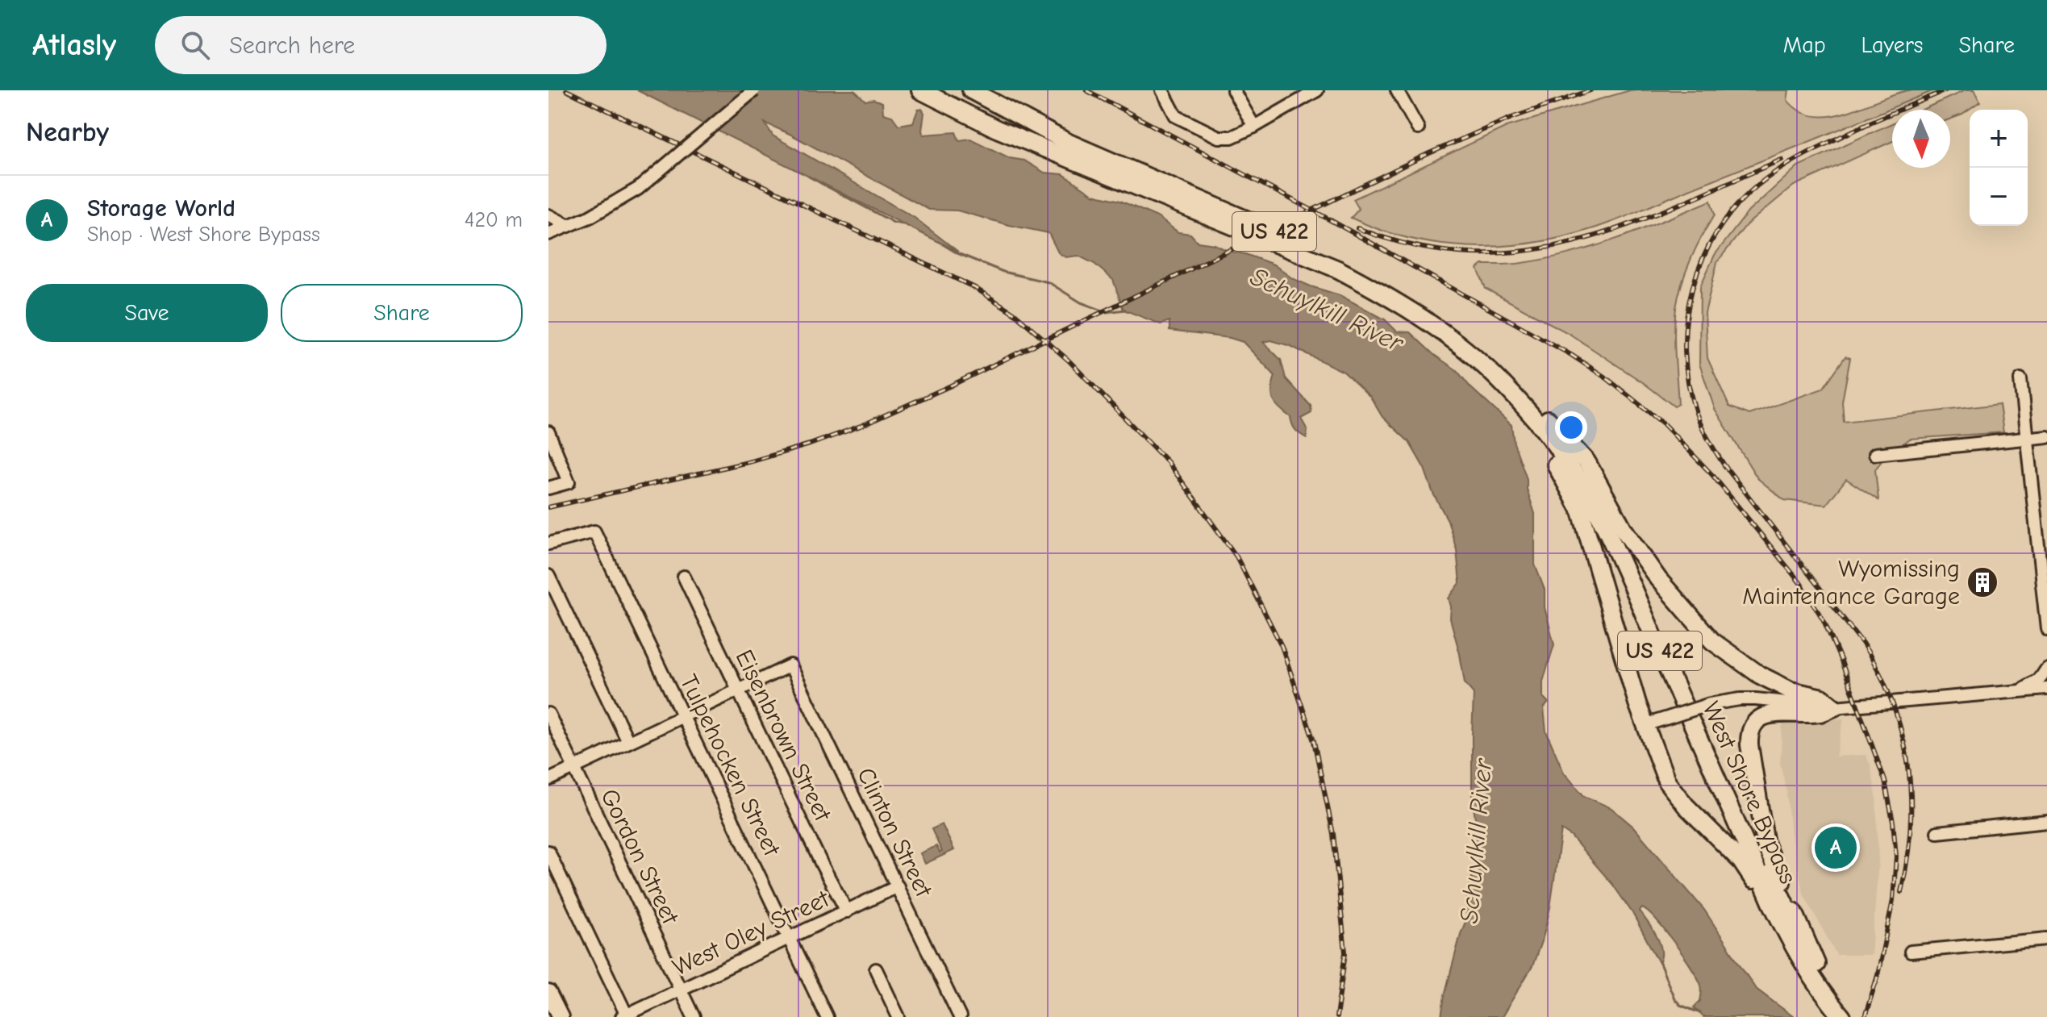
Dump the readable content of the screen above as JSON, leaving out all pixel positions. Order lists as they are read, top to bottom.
{
  "streets": {
    "highway": ["US 422", "West Shore Bypass"],
    "street": [
      "Eisenbrown Street",
      "Tulpehocken Street",
      "Clinton Street",
      "Gordon Street",
      "West Oley Street"
    ]
  },
  "crossings": [
    ["Eisenbrown Street", "Clinton Street"],
    ["Eisenbrown Street", "West Oley Street"],
    ["Tulpehocken Street", "West Oley Street"],
    ["Clinton Street", "West Oley Street"],
    ["Gordon Street", "West Oley Street"]
  ],
  "water": ["Schuylkill River"],
  "places": {
    "building": ["Wyomissing Maintenance Garage"]
  },
  "north": "bottom",
  "page": {
    "header": "Atlasly",
    "search": "Search here",
    "nav": ["Map", "Layers", "Share"],
    "heading": "Nearby",
    "map_buttons": ["+", "−"],
    "list": [
      {
        "mark": "A",
        "name": "Storage World",
        "note": "Shop · West Shore Bypass",
        "value": "420 m"
      }
    ],
    "buttons": ["Save", "Share"],
    "pins": "A"
  }
}
